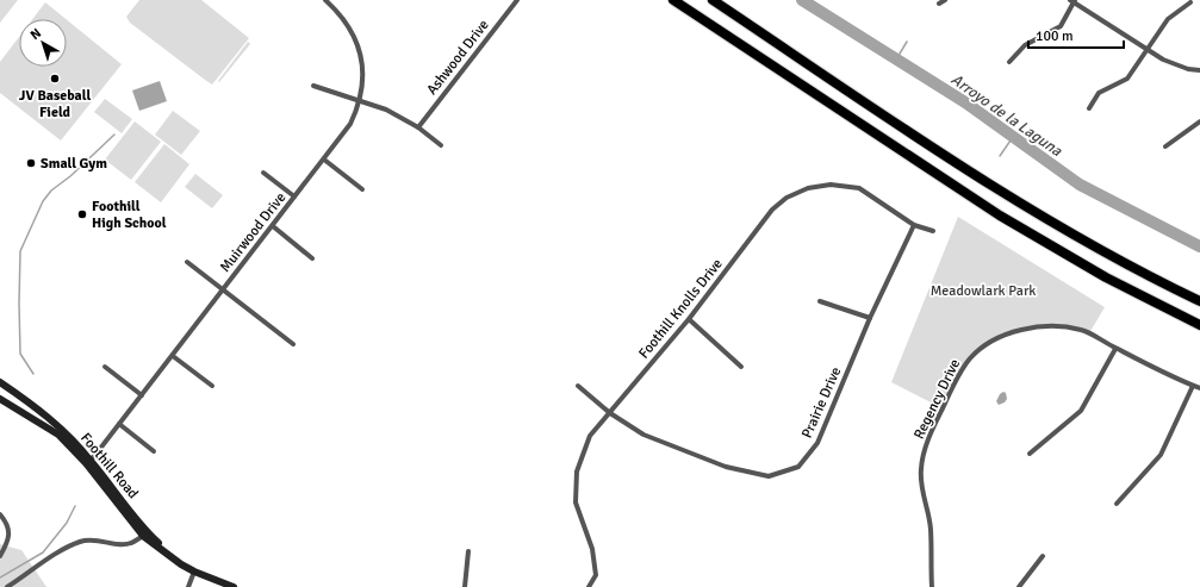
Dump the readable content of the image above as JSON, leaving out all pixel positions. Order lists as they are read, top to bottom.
{
  "streets": {
    "main road": ["Foothill Road"],
    "street": [
      "Ashwood Drive",
      "Muirwood Drive",
      "Foothill Knolls Drive",
      "Regency Drive",
      "Prairie Drive"
    ]
  },
  "crossings": [
    ["Muirwood Drive", "Foothill Road"],
    ["Foothill Knolls Drive", "Prairie Drive"]
  ],
  "water": ["Arroyo de la Laguna"],
  "parks": ["Meadowlark Park"],
  "places": ["JV Baseball Field", "Small Gym", "Foothill High School"],
  "scale_bar": "100 m",
  "north": "top left"
}
